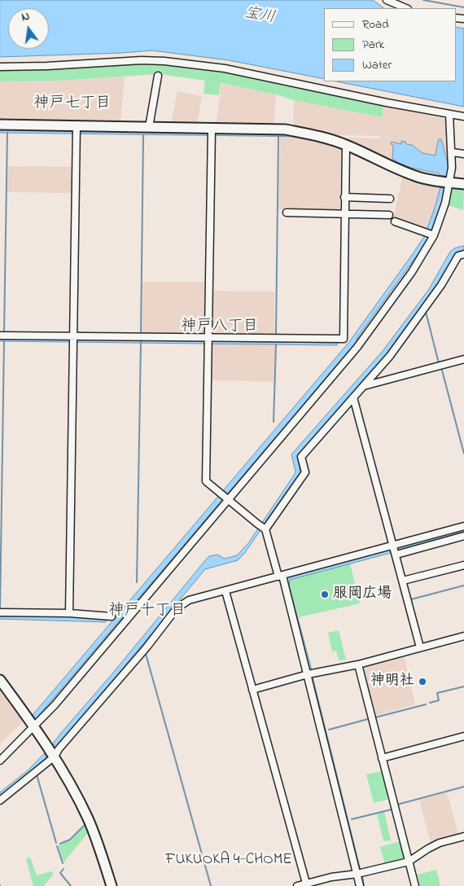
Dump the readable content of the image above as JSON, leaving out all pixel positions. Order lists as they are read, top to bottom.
{
  "districts": [
    "神戸七丁目",
    "神戸八丁目",
    "神戸十丁目",
    "FUKUOKA 4-CHOME"
  ],
  "water": ["宝川"],
  "places": ["服岡広場", "神明社"],
  "legend": ["Road", "Park", "Water"],
  "north": "top"
}
